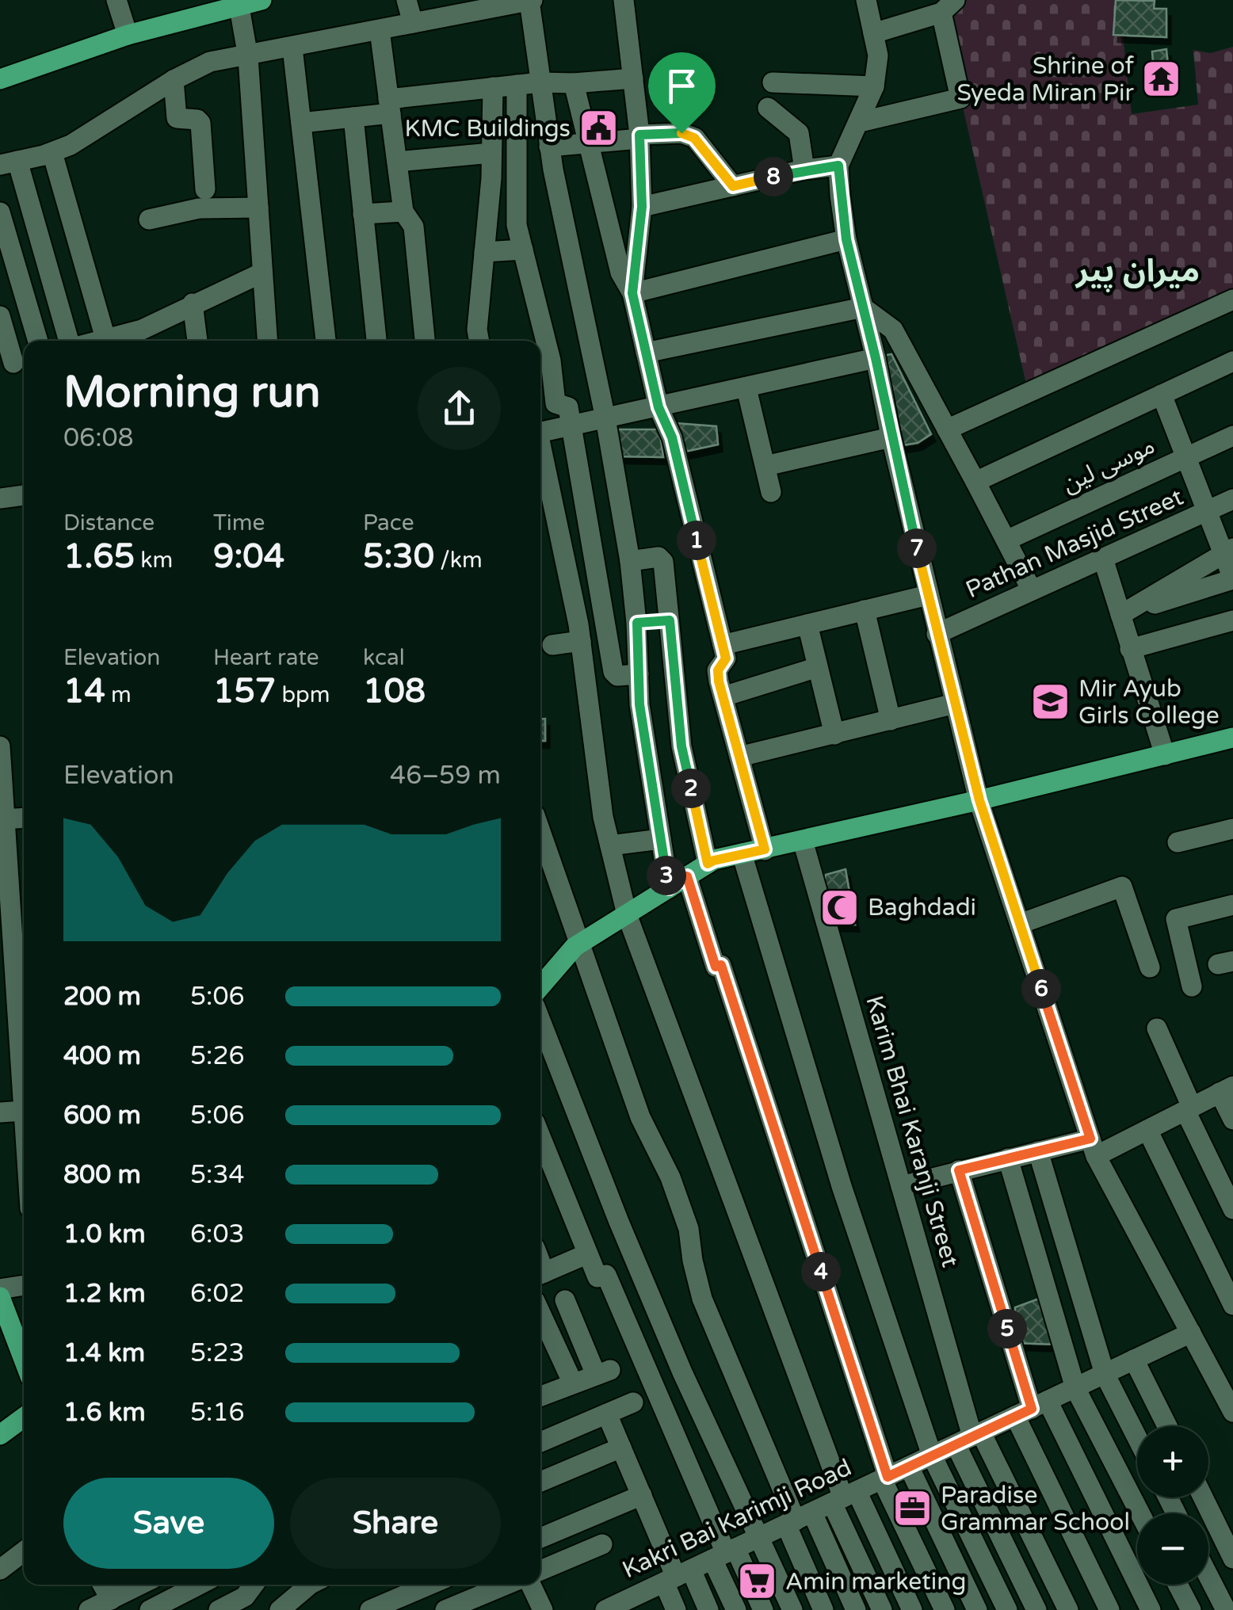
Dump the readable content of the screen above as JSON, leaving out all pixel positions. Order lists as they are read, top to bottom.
{
  "streets": {
    "street": [
      "موسی لین",
      "Pathan Masjid Street",
      "Karim Bhai Karanji Street",
      "Kakri Bai Karimji Road"
    ]
  },
  "crossings": [
    ["Karim Bhai Karanji Street", "Kakri Bai Karimji Road"]
  ],
  "districts": ["میران پیر"],
  "places": {
    "temple": ["Shrine of Syeda Miran Pir"],
    "public building": ["KMC Buildings"],
    "school or university": ["Mir Ayub Girls College"],
    "mosque": ["Baghdadi"],
    "office": ["Paradise Grammar School"],
    "supermarket": ["Amin marketing"]
  },
  "page": {
    "pins": [
      "8",
      "1",
      "7",
      "2",
      "3",
      "6",
      "4",
      "5"
    ],
    "heading": ["Morning run", "06:08"],
    "stats": [
      ["Distance", "1.65 km"],
      ["Time", "9:04"],
      ["Pace", "5:30 /km"],
      ["Elevation", "14 m"],
      ["Heart rate", "157 bpm"],
      ["kcal", "108"]
    ],
    "chart": ["Elevation", "46–59 m"],
    "list": [
      {
        "name": "200 m",
        "note": "5:06"
      },
      {
        "name": "400 m",
        "note": "5:26"
      },
      {
        "name": "600 m",
        "note": "5:06"
      },
      {
        "name": "800 m",
        "note": "5:34"
      },
      {
        "name": "1.0 km",
        "note": "6:03"
      },
      {
        "name": "1.2 km",
        "note": "6:02"
      },
      {
        "name": "1.4 km",
        "note": "5:23"
      },
      {
        "name": "1.6 km",
        "note": "5:16"
      }
    ],
    "map_buttons": ["+", "−"],
    "buttons": ["Save", "Share"]
  }
}
